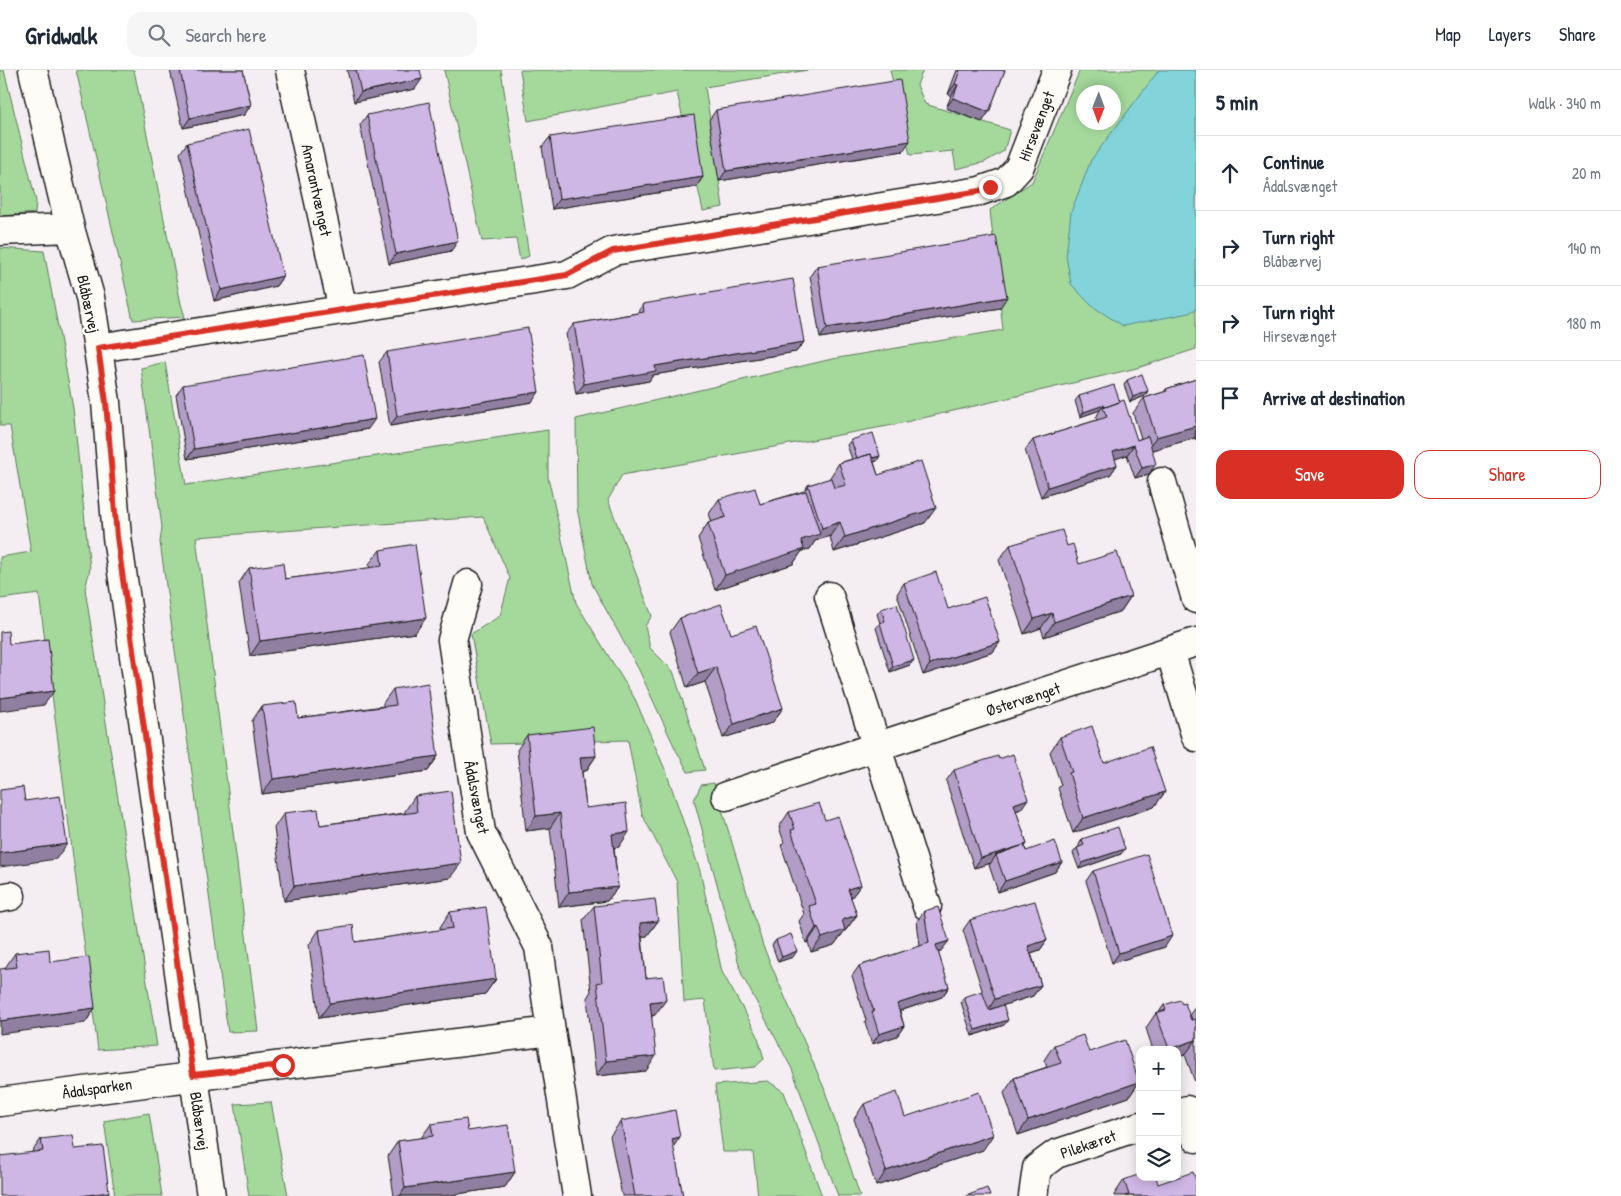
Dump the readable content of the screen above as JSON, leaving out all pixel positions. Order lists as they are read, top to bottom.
{
  "streets": {
    "street": [
      "Hirsevænget",
      "Amarantvænget",
      "Blåbærvej",
      "Østervænget",
      "Ådalsvænget",
      "Ådalsparken",
      "Pilekæret"
    ]
  },
  "crossings": [
    ["Hirsevænget", "Amarantvænget"],
    ["Hirsevænget", "Blåbærvej"],
    ["Blåbærvej", "Ådalsparken"]
  ],
  "north": "bottom",
  "page": {
    "header": "Gridwalk",
    "search": "Search here",
    "nav": ["Map", "Layers", "Share"],
    "heading": ["5 min", "Walk · 340 m"],
    "list": [
      ["Continue", "Ådalsvænget", "20 m"],
      ["Turn right", "Blåbærvej", "140 m"],
      ["Turn right", "Hirsevænget", "180 m"],
      "Arrive at destination"
    ],
    "buttons": ["Save", "Share"],
    "map_buttons": ["+", "−"]
  }
}
